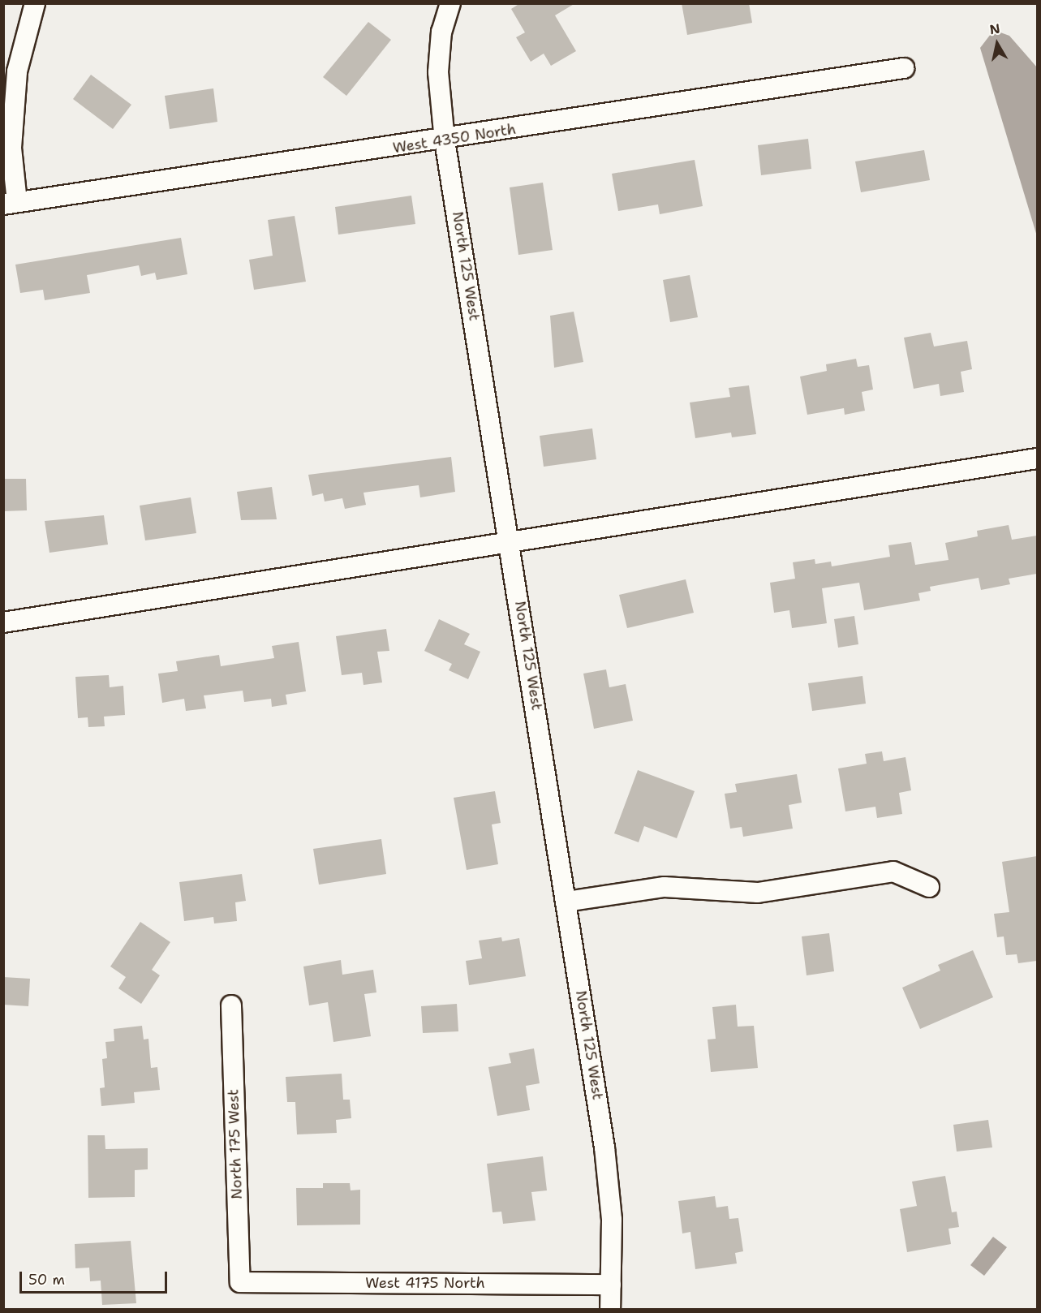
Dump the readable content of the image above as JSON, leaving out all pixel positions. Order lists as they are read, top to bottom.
{
  "streets": {
    "street": [
      "West 4350 North",
      "North 125 West",
      "North 175 West",
      "West 4175 North"
    ]
  },
  "crossings": [
    ["West 4350 North", "North 125 West"],
    ["North 125 West", "West 4175 North"],
    ["North 175 West", "West 4175 North"]
  ],
  "scale_bar": "50 m",
  "north": "top"
}
